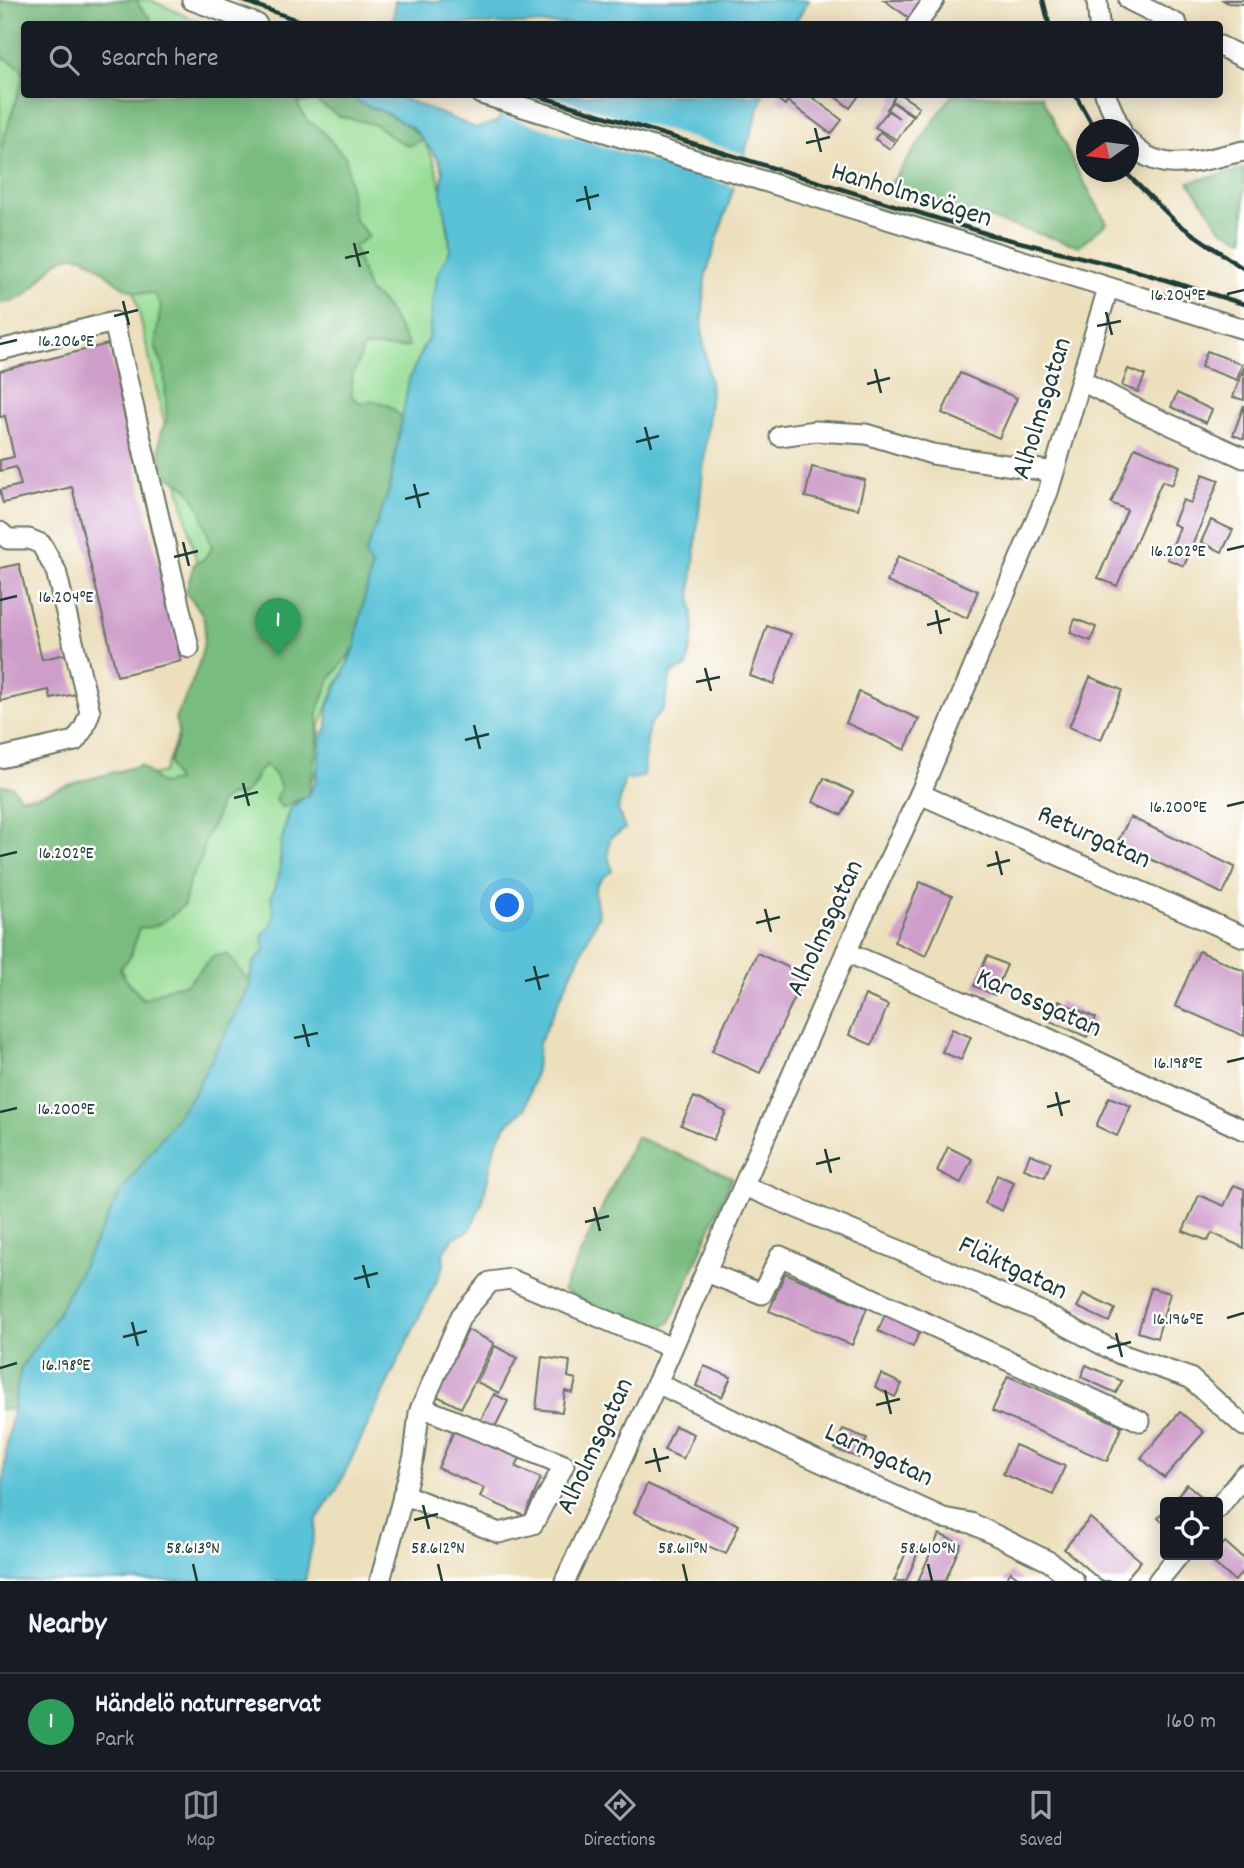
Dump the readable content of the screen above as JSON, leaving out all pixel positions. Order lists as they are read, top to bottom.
{
  "streets": {
    "street": [
      "Hanholmsvägen",
      "Alholmsgatan",
      "Returgatan",
      "Karossgatan",
      "Fläktgatan",
      "Larmgatan"
    ]
  },
  "crossings": [
    ["Hanholmsvägen", "Alholmsgatan"],
    ["Alholmsgatan", "Returgatan"],
    ["Alholmsgatan", "Karossgatan"],
    ["Alholmsgatan", "Fläktgatan"],
    ["Alholmsgatan", "Larmgatan"]
  ],
  "north": "left",
  "page": {
    "search": "Search here",
    "pins": "1",
    "heading": "Nearby",
    "list": [
      {
        "mark": "1",
        "name": "Händelö naturreservat",
        "note": "Park",
        "value": "160 m"
      }
    ],
    "nav": ["Map", "Directions", "Saved"]
  },
  "coordinates": [
    "16.204°E",
    "16.206°E",
    "16.202°E",
    "16.200°E",
    "16.198°E",
    "16.196°E",
    "58.613°N",
    "58.612°N",
    "58.611°N",
    "58.610°N"
  ]
}
